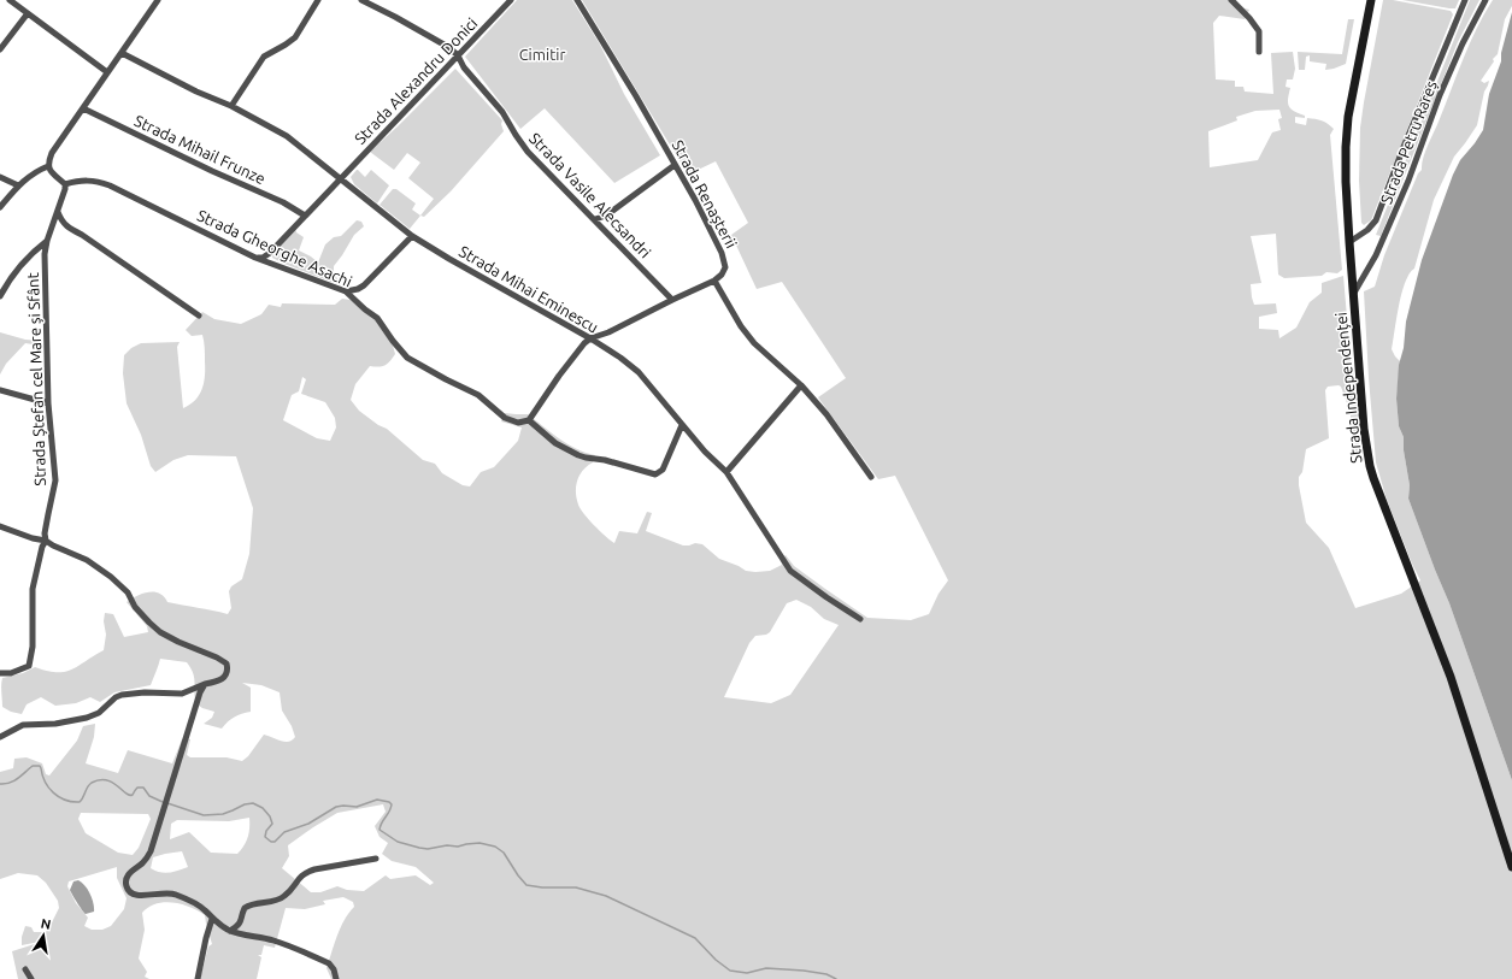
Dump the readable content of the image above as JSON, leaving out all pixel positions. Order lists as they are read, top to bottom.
{
  "streets": {
    "main road": ["Strada Independenței"],
    "street": [
      "Strada Alexandru Donici",
      "Strada Petru Rareș",
      "Strada Mihail Frunze",
      "Strada Renașterii",
      "Strada Vasile Alecsandri",
      "Strada Gheorghe Asachi",
      "Strada Mihai Eminescu",
      "Strada Ștefan cel Mare și Sfânt"
    ]
  },
  "crossings": [
    ["Strada Alexandru Donici", "Strada Mihail Frunze"],
    ["Strada Alexandru Donici", "Strada Vasile Alecsandri"],
    ["Strada Alexandru Donici", "Strada Gheorghe Asachi"],
    ["Strada Alexandru Donici", "Strada Mihai Eminescu"],
    ["Strada Petru Rareș", "Strada Independenței"],
    ["Strada Gheorghe Asachi", "Strada Ștefan cel Mare și Sfânt"]
  ],
  "parks": ["Cimitir"],
  "north": "top"
}
